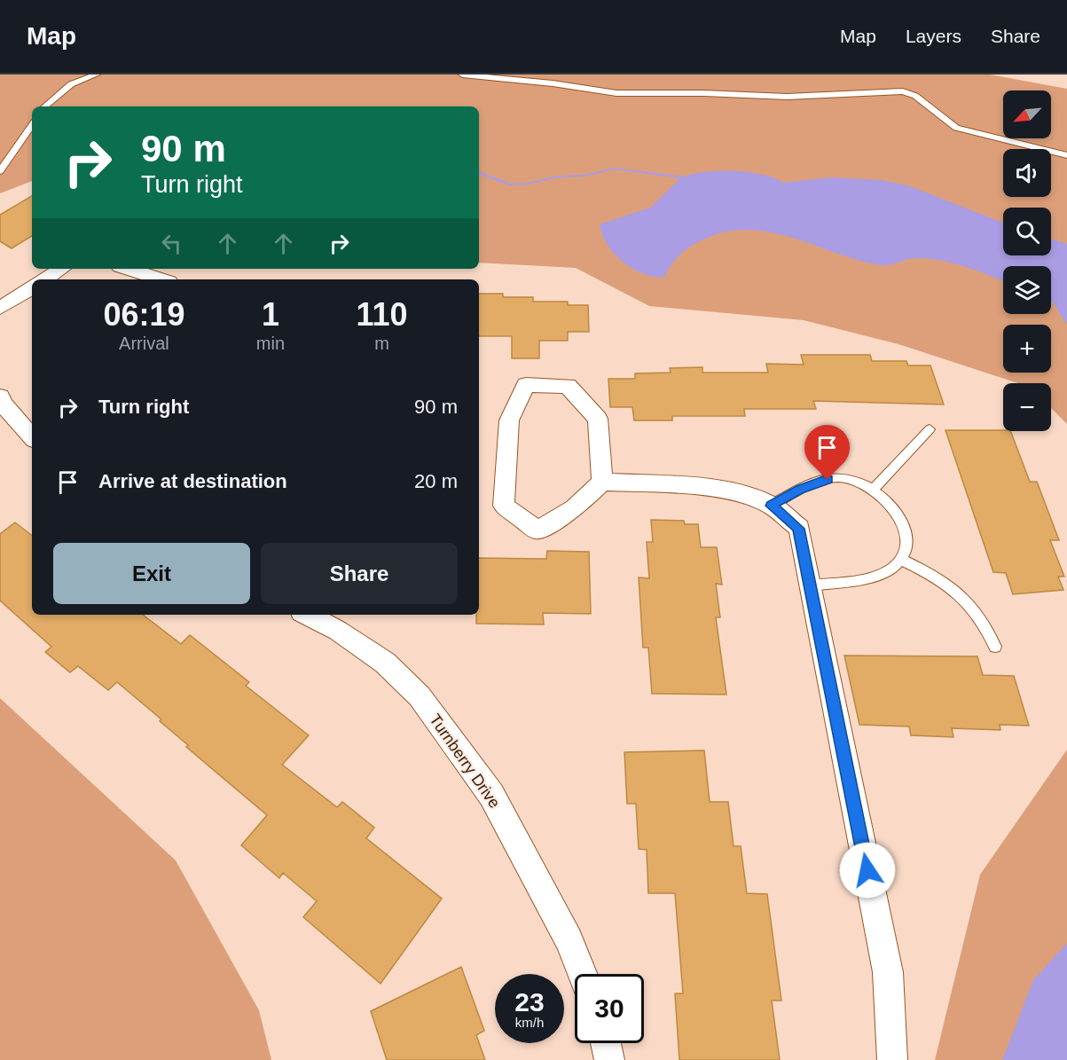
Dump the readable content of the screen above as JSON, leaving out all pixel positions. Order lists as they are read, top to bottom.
{
  "streets": {
    "street": ["Turnberry Drive"]
  },
  "north": "bottom left",
  "page": {
    "header": "Map",
    "nav": ["Map", "Layers", "Share"],
    "map_buttons": ["+", "−"],
    "turn": ["90 m", "Turn right"],
    "eta": [
      "06:19",
      "Arrival",
      "1",
      "min",
      "110",
      "m"
    ],
    "list": [
      {
        "name": "Turn right",
        "value": "90 m"
      },
      {
        "name": "Arrive at destination",
        "value": "20 m"
      }
    ],
    "buttons": ["Exit", "Share"],
    "speed": "23 km/h",
    "limit": "30"
  }
}
